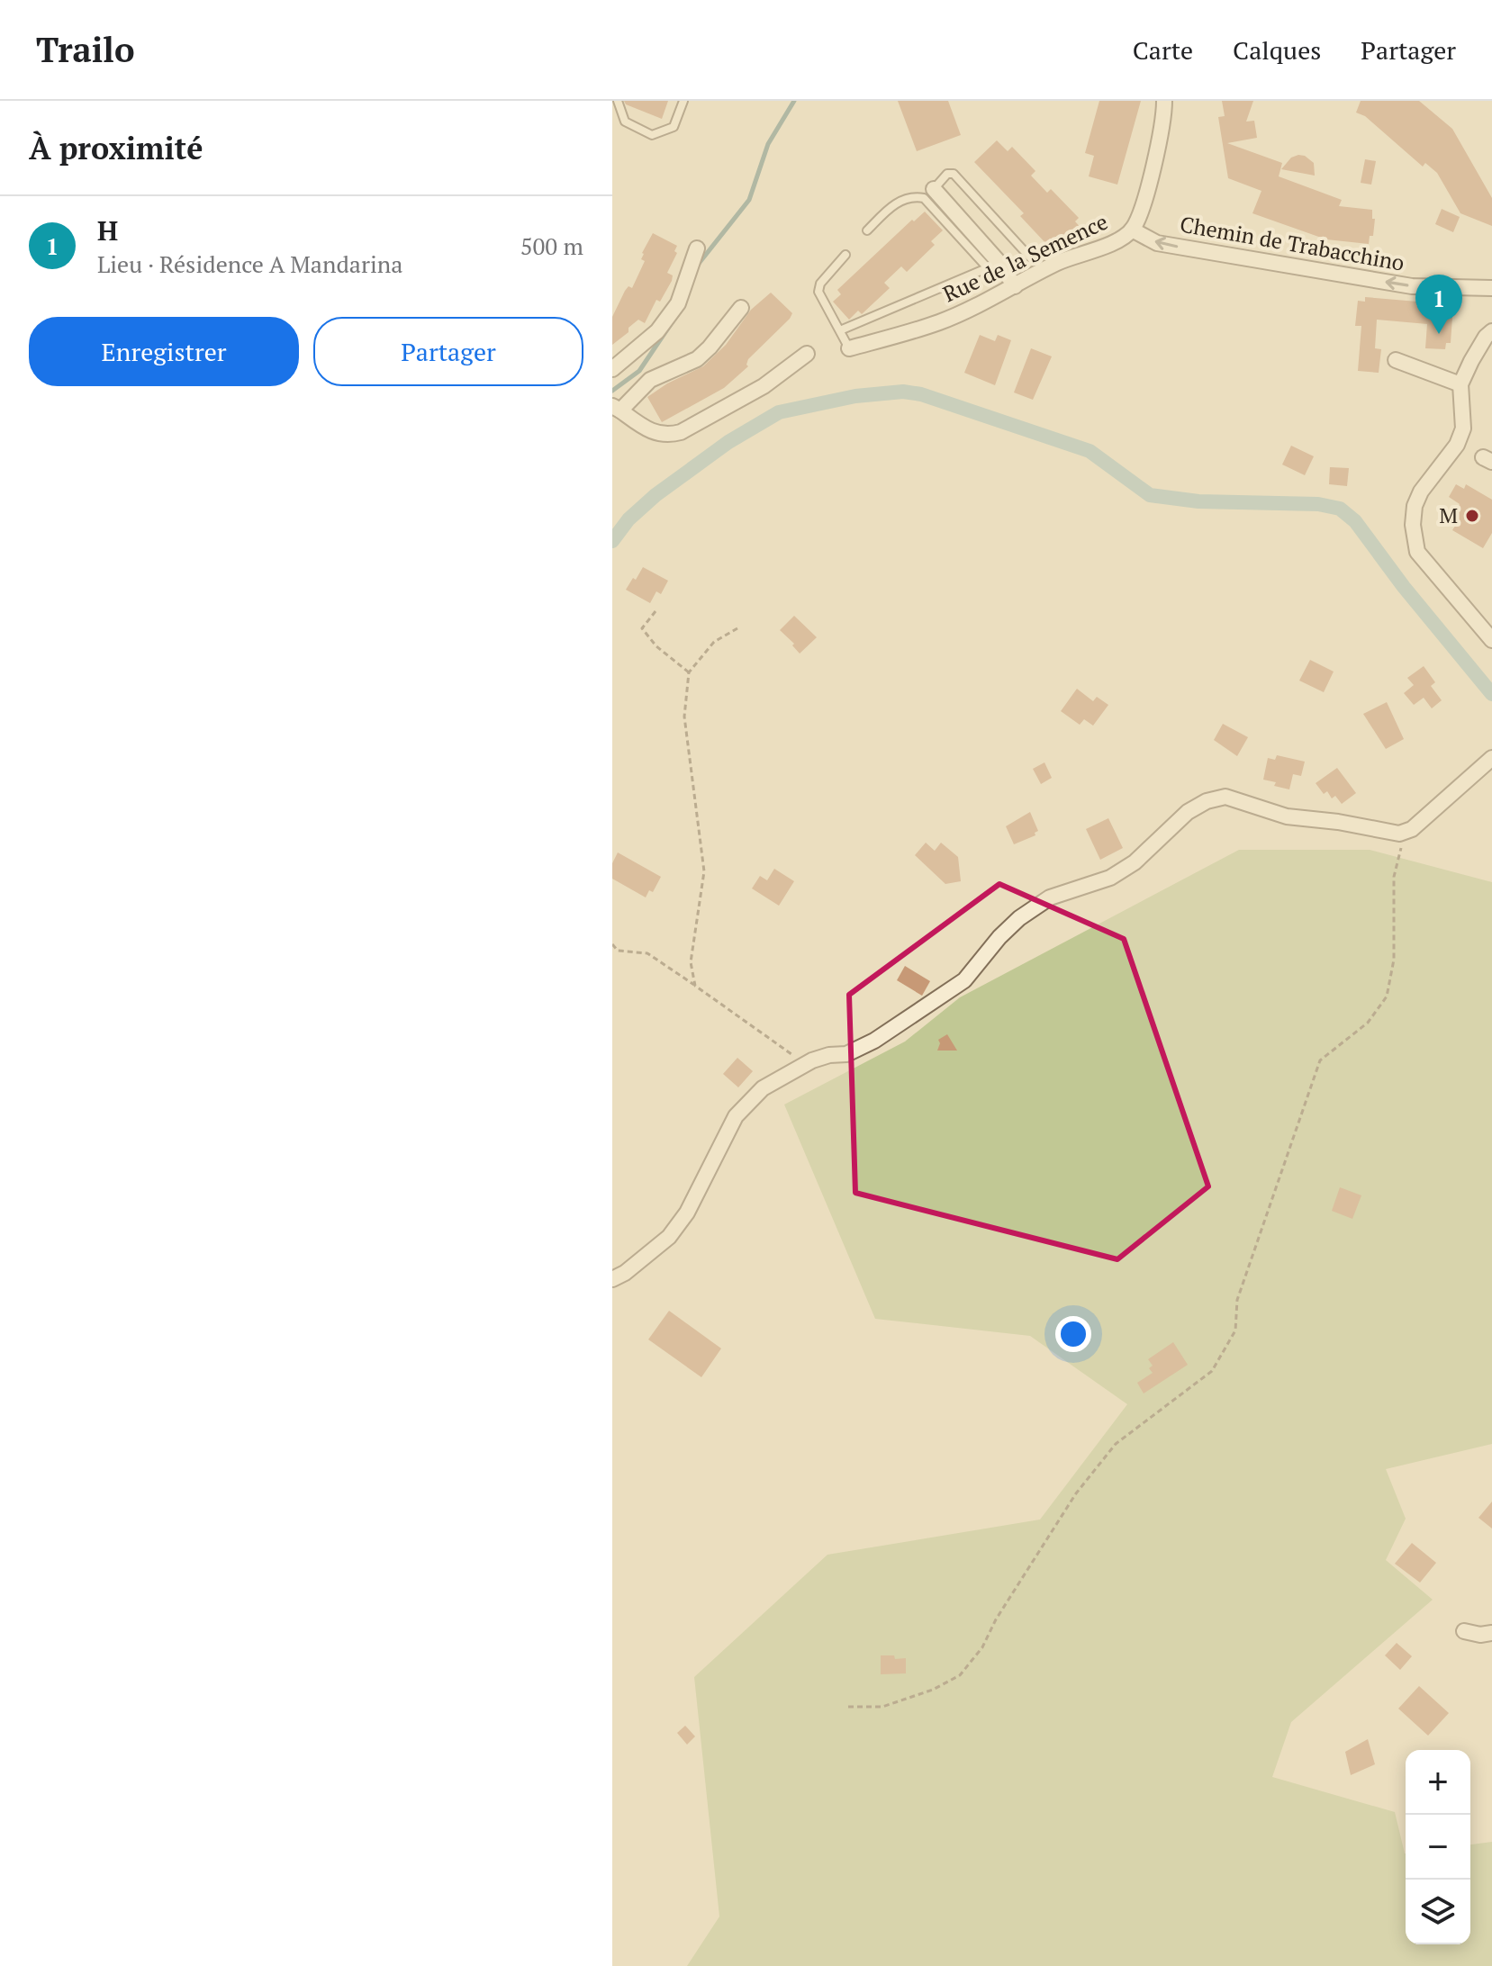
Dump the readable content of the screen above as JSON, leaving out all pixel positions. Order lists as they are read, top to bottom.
{
  "streets": {
    "street": ["Chemin de Trabacchino", "Rue de la Semence"]
  },
  "crossings": [
    ["Chemin de Trabacchino", "Rue de la Semence"]
  ],
  "one_way": ["Chemin de Trabacchino"],
  "places": ["M"],
  "page": {
    "header": "Trailo",
    "nav": ["Carte", "Calques", "Partager"],
    "heading": "À proximité",
    "list": [
      {
        "mark": "1",
        "name": "H",
        "note": "Lieu · Résidence A Mandarina",
        "value": "500 m"
      }
    ],
    "pins": "1",
    "buttons": ["Enregistrer", "Partager"],
    "map_buttons": ["+", "−"]
  }
}
